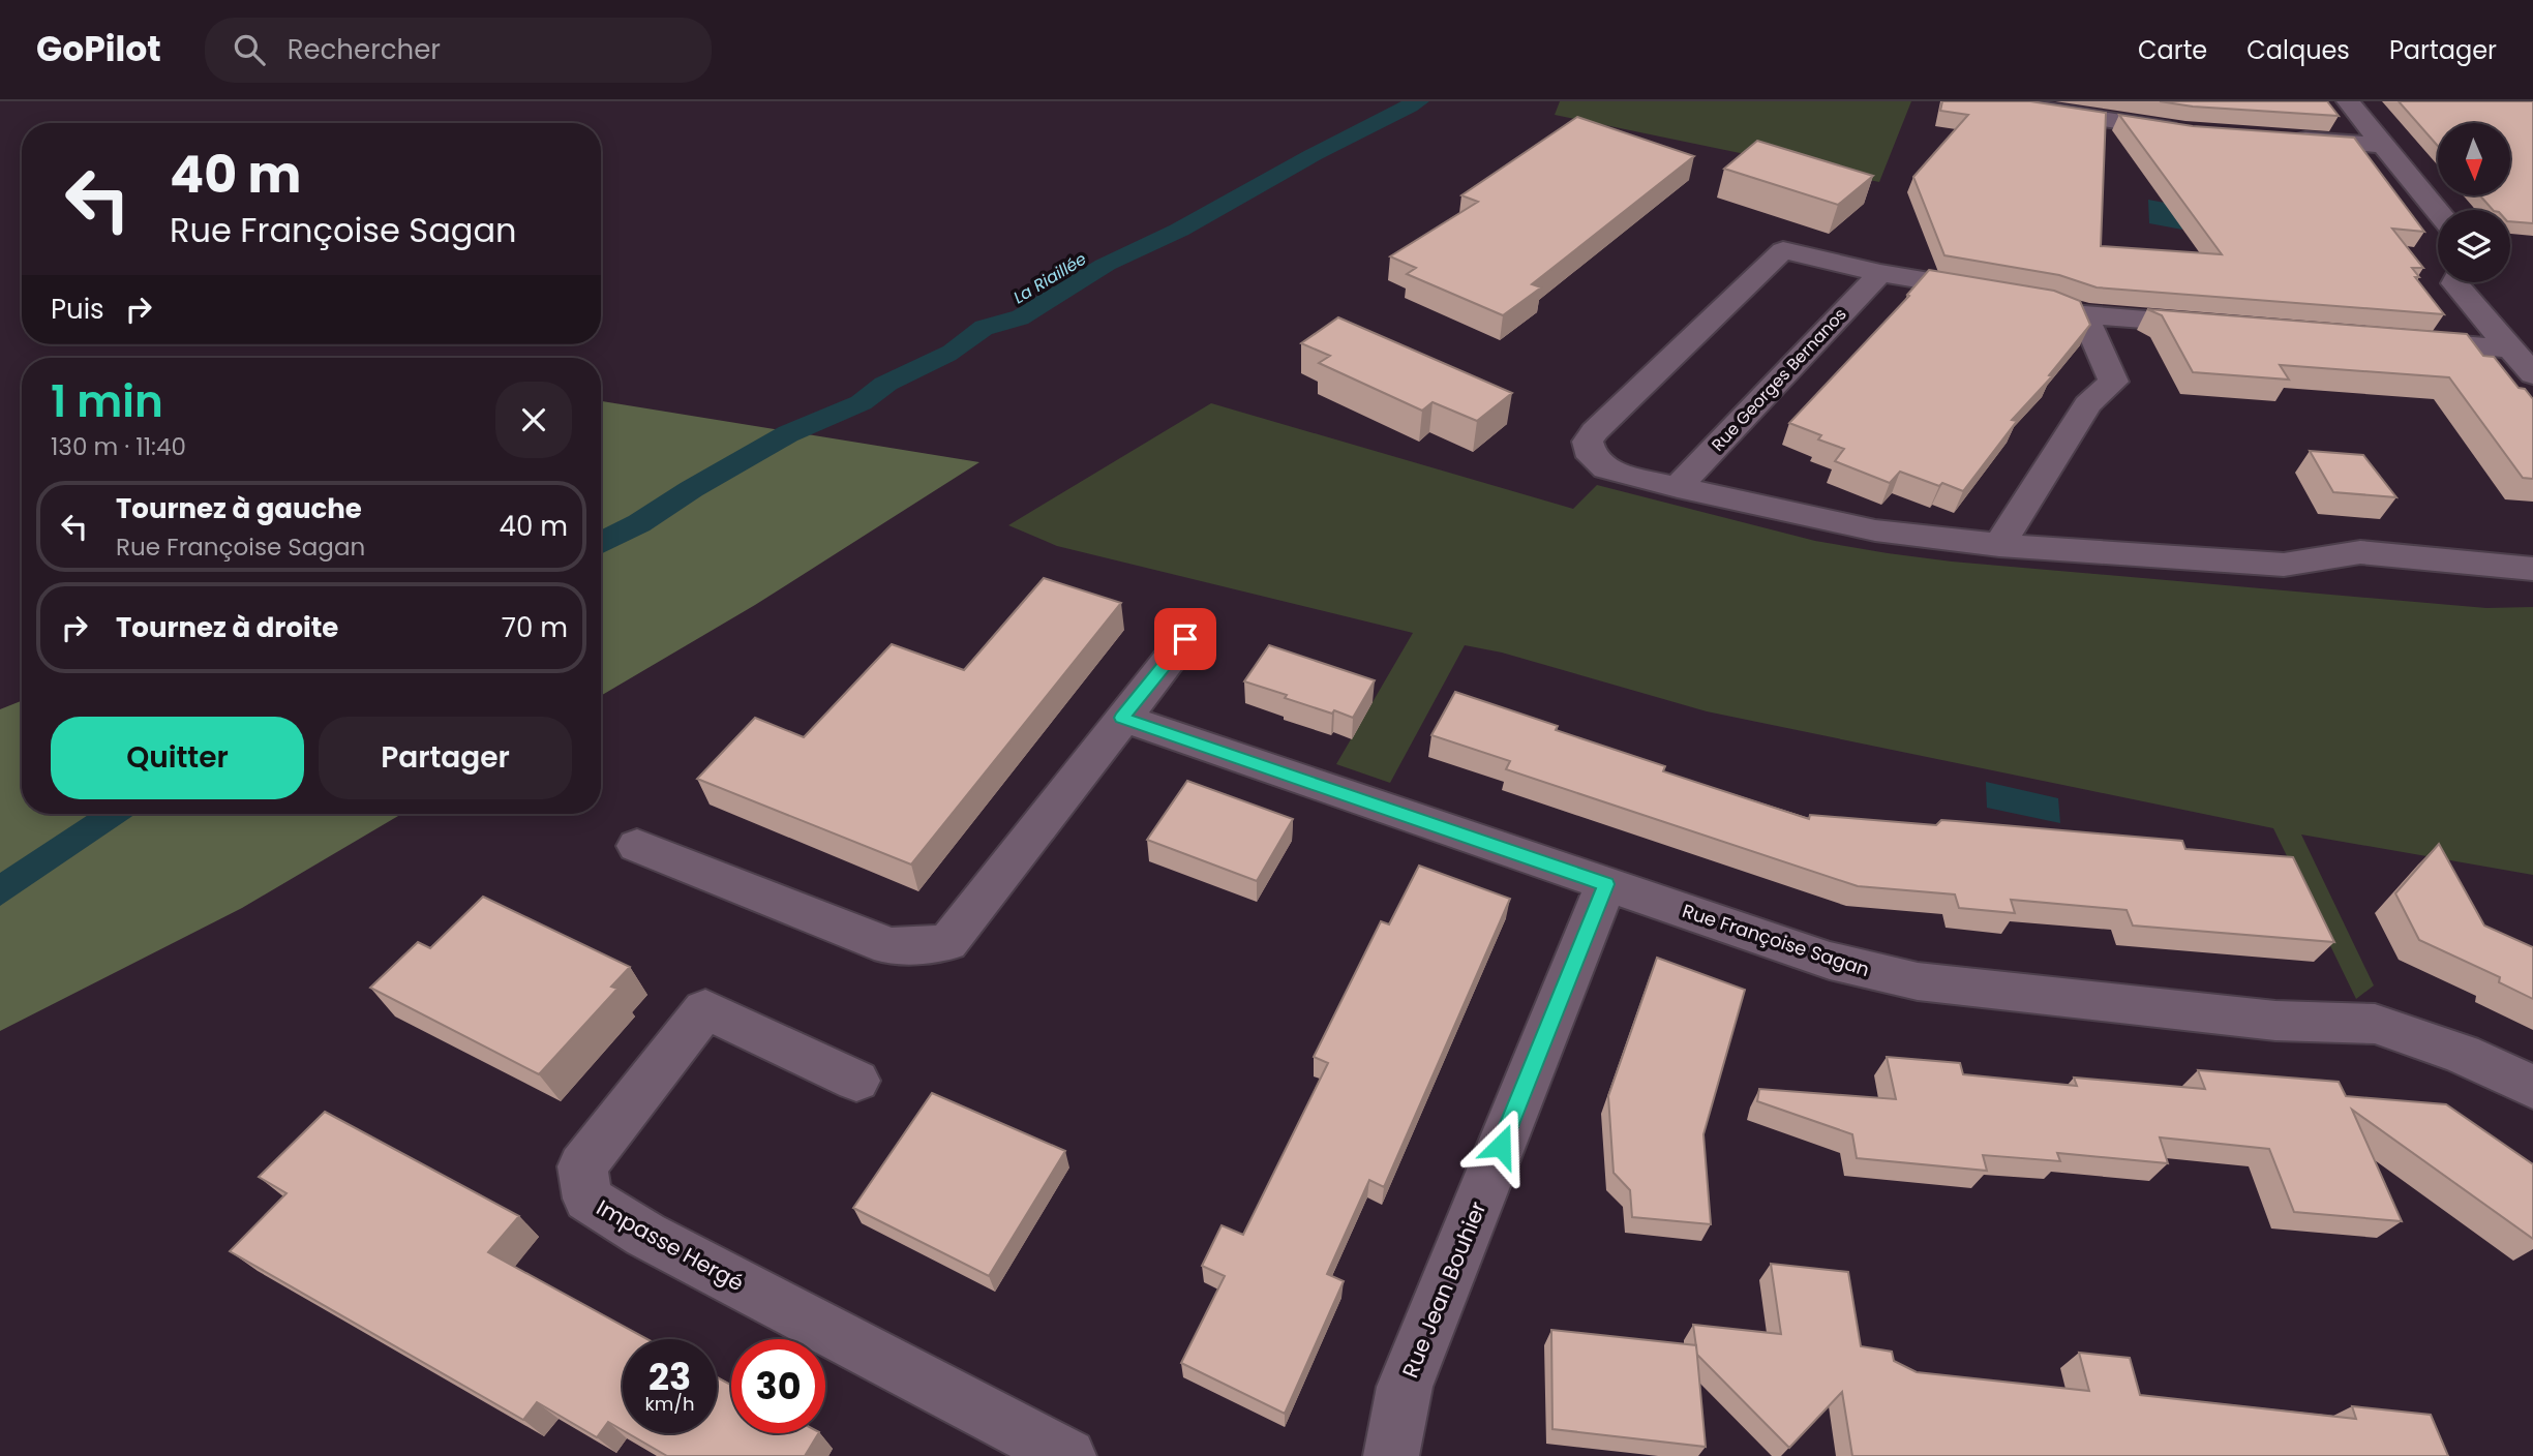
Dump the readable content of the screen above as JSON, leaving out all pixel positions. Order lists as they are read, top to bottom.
{
  "streets": {
    "street": [
      "Rue Georges Bernanos",
      "Rue Françoise Sagan",
      "Impasse Hergé",
      "Rue Jean Bouhier"
    ]
  },
  "crossings": [
    ["Rue Françoise Sagan", "Rue Jean Bouhier"]
  ],
  "water": ["La Riaillée"],
  "north": "bottom",
  "page": {
    "header": "GoPilot",
    "search": "Rechercher",
    "nav": ["Carte", "Calques", "Partager"],
    "turn": ["40 m", "Rue Françoise Sagan"],
    "then": "Puis",
    "heading": ["1 min", "130 m · 11:40"],
    "list": [
      {
        "name": "Tournez à gauche",
        "note": "Rue Françoise Sagan",
        "value": "40 m"
      },
      {
        "name": "Tournez à droite",
        "value": "70 m"
      }
    ],
    "buttons": ["Quitter", "Partager"],
    "speed": "23 km/h",
    "limit": "30"
  }
}
